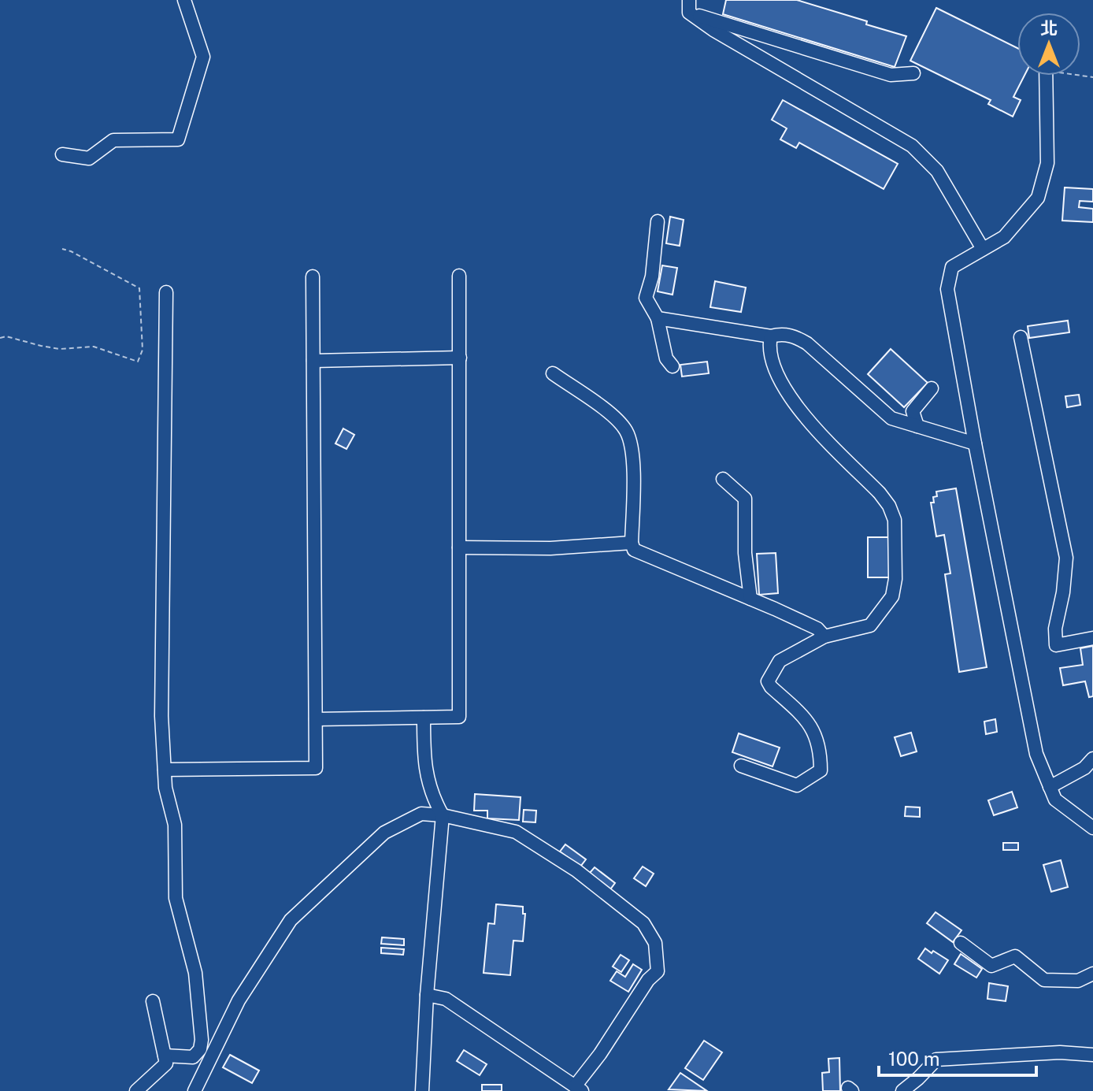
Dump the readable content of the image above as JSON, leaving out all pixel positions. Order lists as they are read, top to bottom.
{
  "scale_bar": "100 m",
  "north": "top"
}
